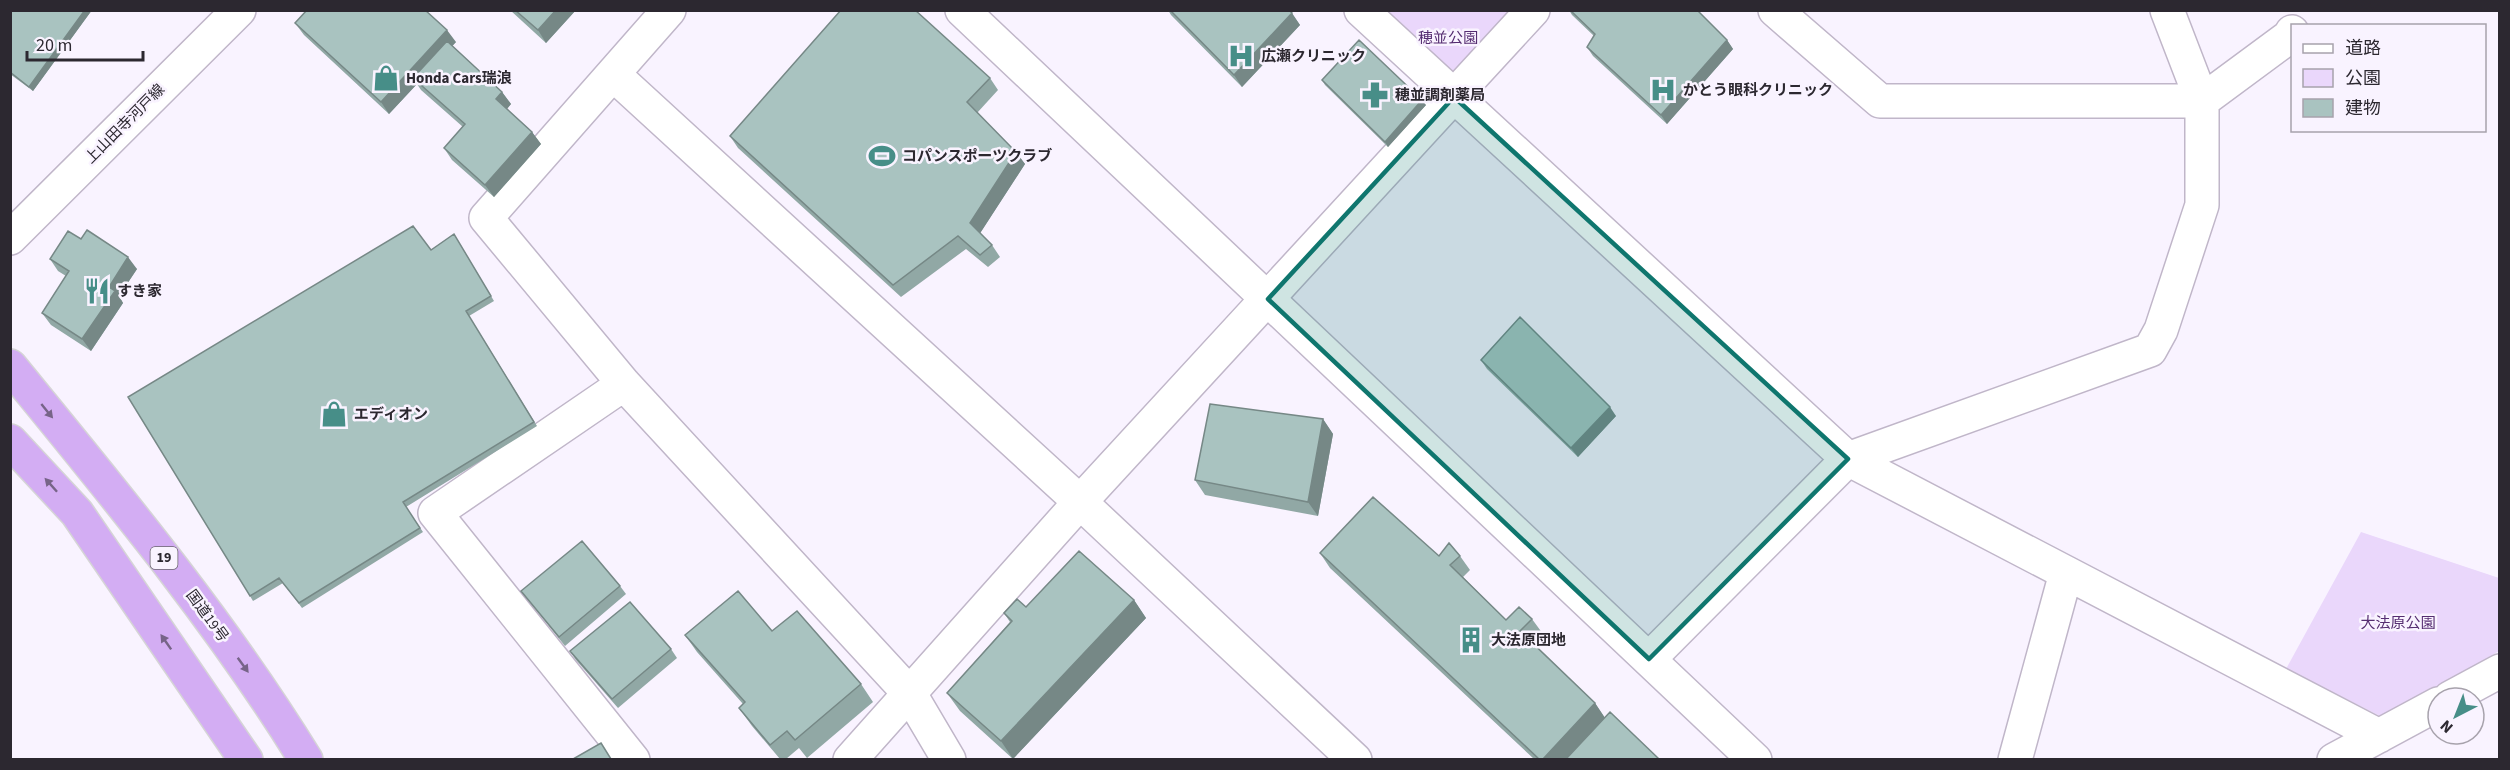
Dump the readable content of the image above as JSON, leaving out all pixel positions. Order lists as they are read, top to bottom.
{
  "streets": {
    "highway": ["19", "国道19号"],
    "street": ["上山田寺河戸線"]
  },
  "parks": ["穂並公園", "大法原公園"],
  "places": {
    "hospital": ["広瀬クリニック", "かとう眼科クリニック"],
    "shop": ["Honda Cars瑞浪", "エディオン"],
    "pharmacy": ["穂並調剤薬局"],
    "sports": ["コパンスポーツクラブ"],
    "restaurant": ["すき家"],
    "building": ["大法原団地"]
  },
  "legend": ["道路", "公園", "建物"],
  "scale_bar": "20 m",
  "north": "bottom left"
}
